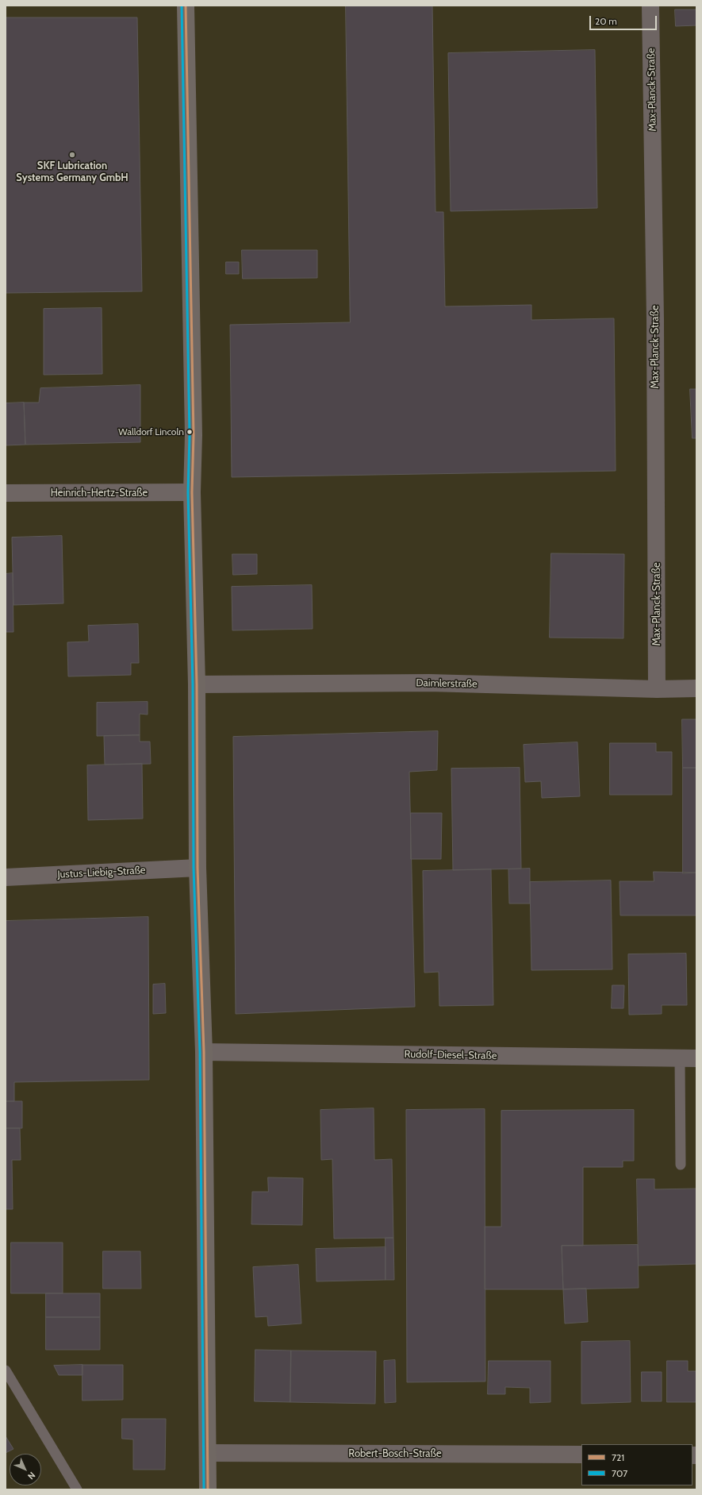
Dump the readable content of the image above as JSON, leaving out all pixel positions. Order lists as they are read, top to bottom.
{
  "streets": {
    "street": [
      "Max-Planck-Straße",
      "Heinrich-Hertz-Straße",
      "Daimlerstraße",
      "Justus-Liebig-Straße",
      "Rudolf-Diesel-Straße",
      "Robert-Bosch-Straße"
    ]
  },
  "crossings": [
    ["Max-Planck-Straße", "Daimlerstraße"]
  ],
  "places": ["SKF Lubrication Systems Germany GmbH", "Walldorf Lincoln"],
  "lines": ["transit line 721", "transit line 707"],
  "legend": ["721", "707"],
  "scale_bar": "20 m",
  "north": "bottom right"
}
